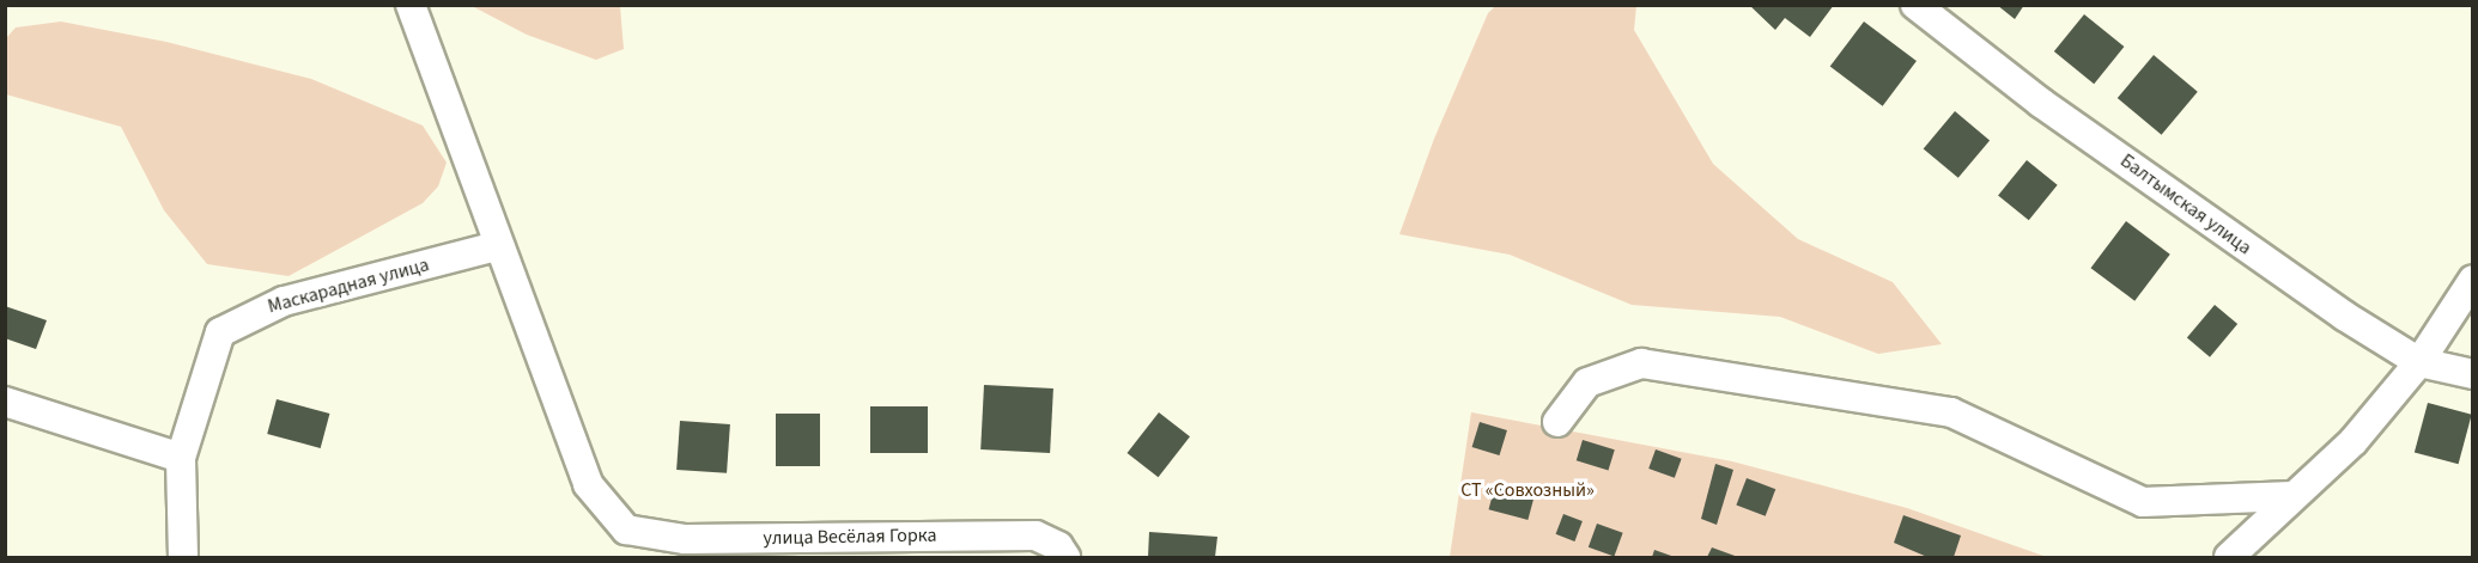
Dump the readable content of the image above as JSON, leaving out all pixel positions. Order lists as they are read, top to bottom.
{
  "streets": {
    "street": ["Балтымская улица", "Маскарадная улица", "улица Весёлая Горка"]
  },
  "crossings": [
    ["Маскарадная улица", "улица Весёлая Горка"]
  ],
  "parks": ["СТ «Совхозный»"]
}
